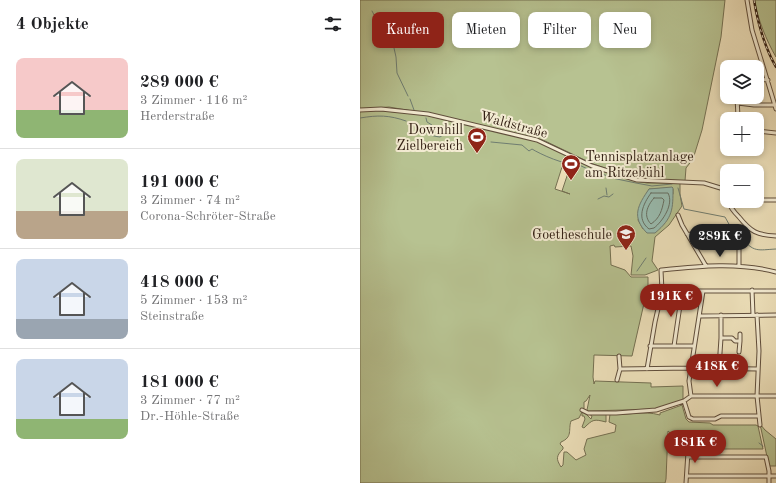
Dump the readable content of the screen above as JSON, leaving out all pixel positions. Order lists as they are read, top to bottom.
{
  "streets": {
    "street": ["Waldstraße"]
  },
  "places": {
    "sports": ["Downhill Zielbereich", "Tennisplatzanlage am Ritzebühl"],
    "school or university": ["Goetheschule"]
  },
  "page": {
    "heading": "4 Objekte",
    "chip": [
      "Kaufen",
      "Mieten",
      "Filter",
      "Neu"
    ],
    "list": [
      {
        "name": "289 000 €",
        "note": "3 Zimmer · 116 m² · Herderstraße"
      },
      {
        "name": "191 000 €",
        "note": "3 Zimmer · 74 m² · Corona-Schröter-Straße"
      },
      {
        "name": "418 000 €",
        "note": "5 Zimmer · 153 m² · Steinstraße"
      },
      {
        "name": "181 000 €",
        "note": "3 Zimmer · 77 m² · Dr.-Höhle-Straße"
      }
    ],
    "map_buttons": ["+", "−"],
    "price": [
      "289K €",
      "191K €",
      "418K €",
      "181K €"
    ]
  }
}
